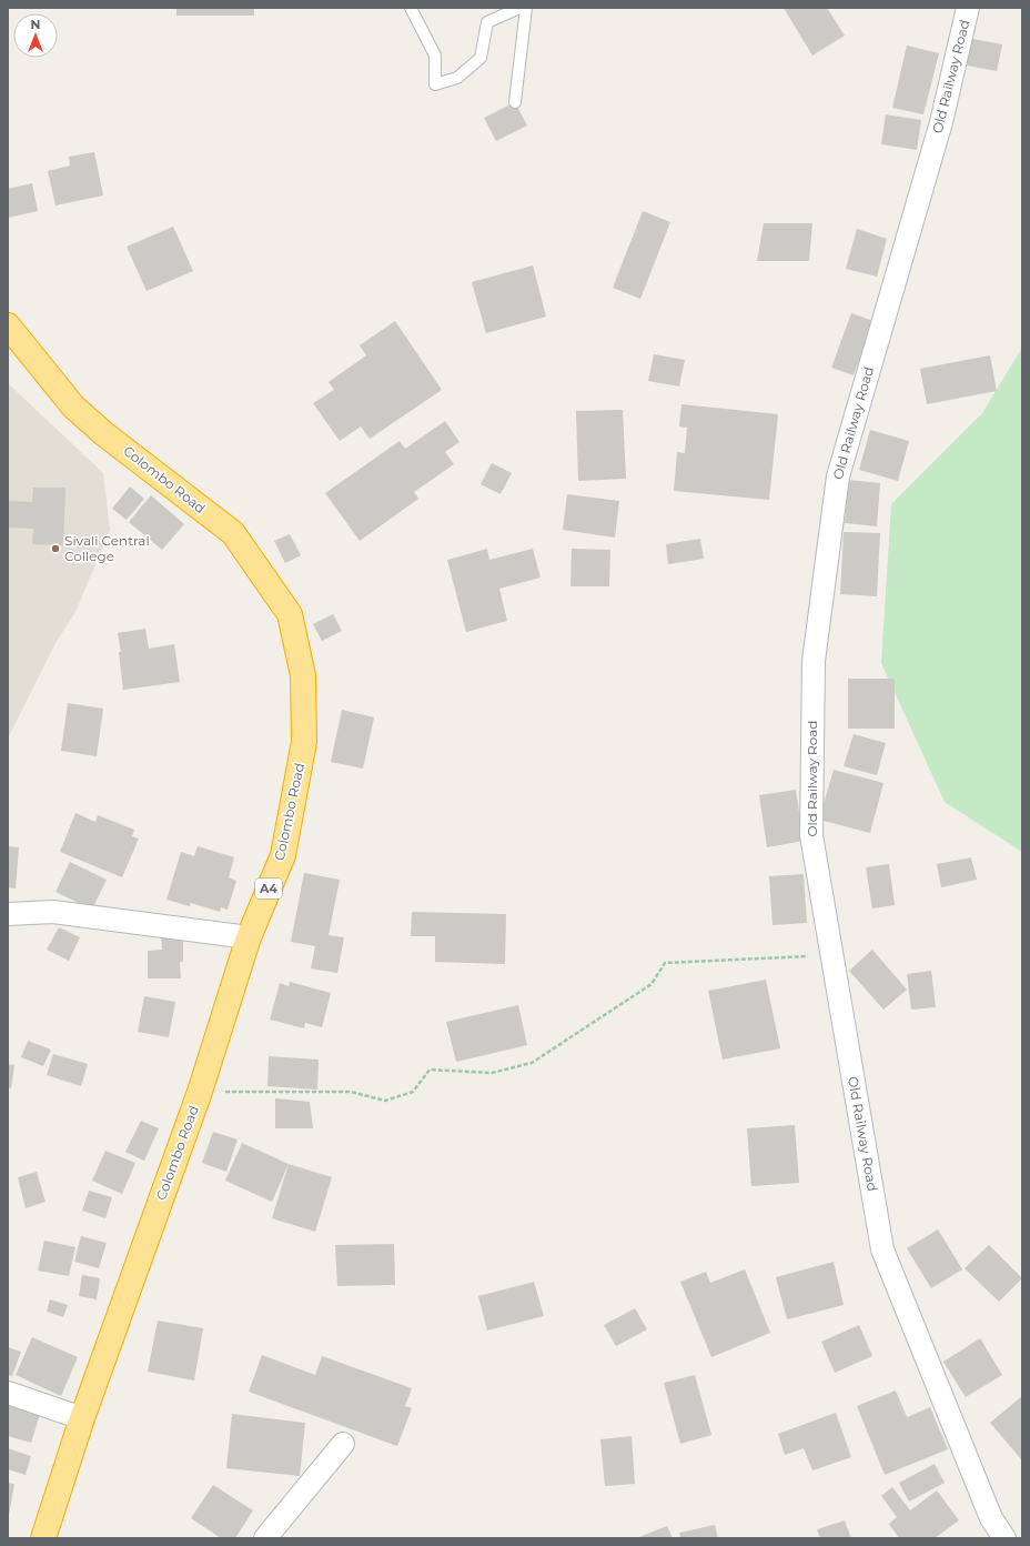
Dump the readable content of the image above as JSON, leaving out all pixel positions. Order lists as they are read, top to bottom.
{
  "streets": {
    "highway": ["Colombo Road", "A4"],
    "street": ["Old Railway Road"]
  },
  "places": ["Sivali Central College"],
  "north": "top"
}
